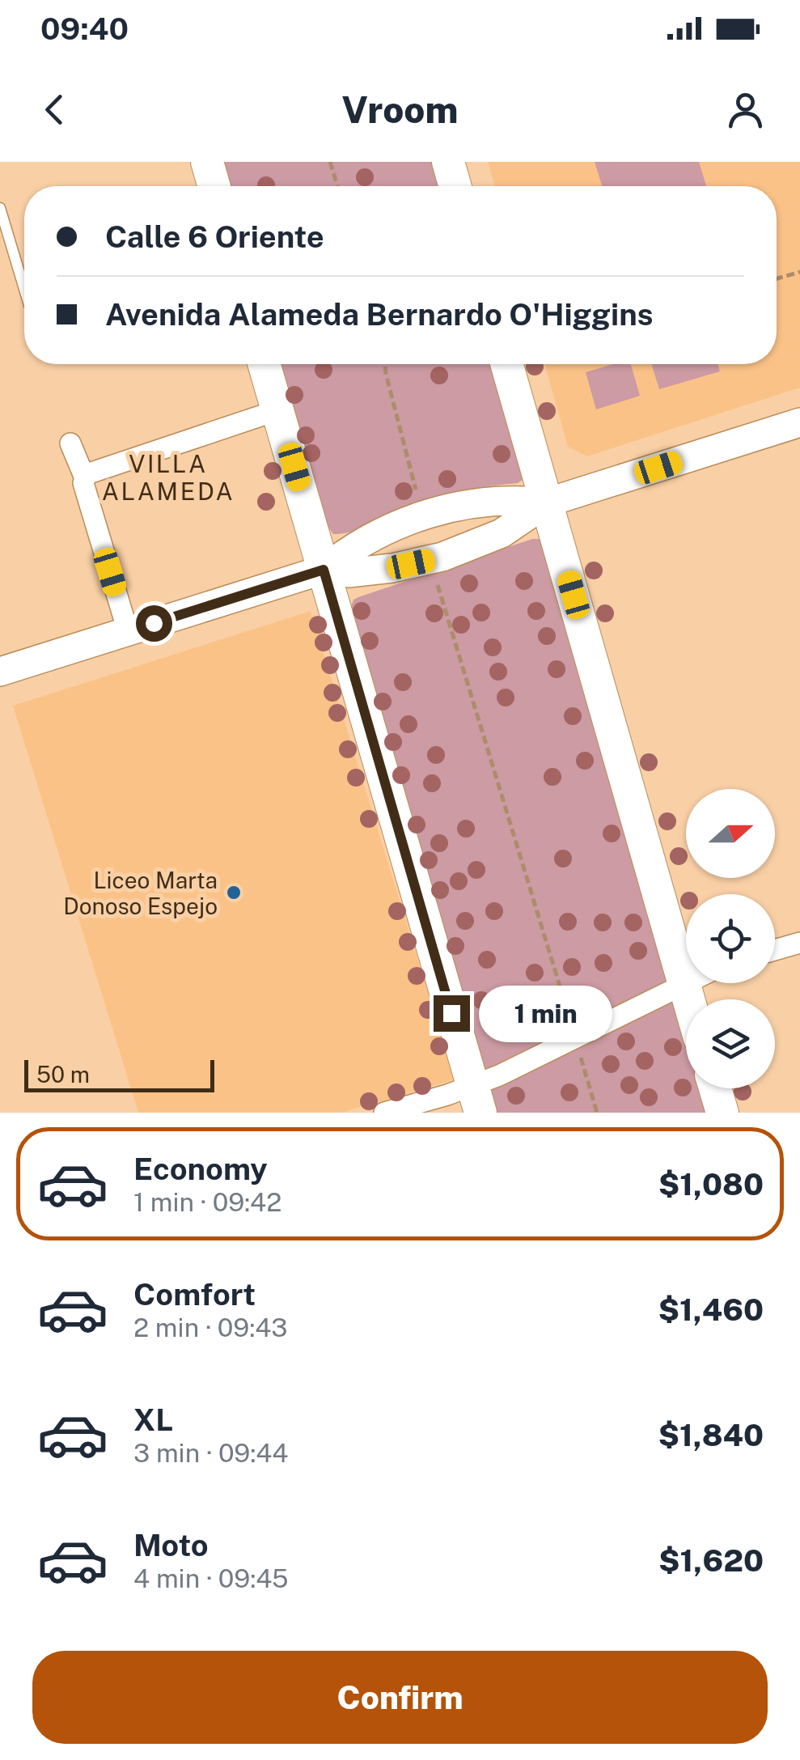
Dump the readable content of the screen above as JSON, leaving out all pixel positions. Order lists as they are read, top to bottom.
{
  "districts": ["VILLA ALAMEDA"],
  "places": ["Liceo Marta Donoso Espejo"],
  "scale_bar": "50 m",
  "north": "right",
  "page": {
    "status": "09:40",
    "header": "Vroom",
    "banner": ["Calle 6 Oriente", "Avenida Alameda Bernardo O'Higgins"],
    "bubble": "1 min",
    "scale": "50 m",
    "list": [
      {
        "name": "Economy",
        "note": "1 min · 09:42",
        "value": "$1,080"
      },
      {
        "name": "Comfort",
        "note": "2 min · 09:43",
        "value": "$1,460"
      },
      {
        "name": "XL",
        "note": "3 min · 09:44",
        "value": "$1,840"
      },
      {
        "name": "Moto",
        "note": "4 min · 09:45",
        "value": "$1,620"
      }
    ],
    "buttons": "Confirm"
  }
}
